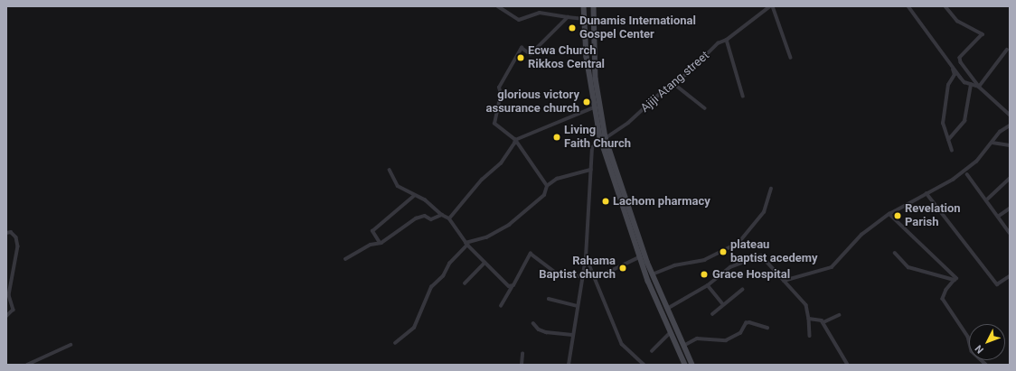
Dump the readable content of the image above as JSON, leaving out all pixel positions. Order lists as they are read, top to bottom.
{
  "streets": {
    "street": ["Ajiji Atang street"]
  },
  "places": [
    "Dunamis International Gospel Center",
    "Ecwa Church Rikkos Central",
    "glorious victory assurance church",
    "Living Faith Church",
    "Lachom pharmacy",
    "Revelation Parish",
    "plateau baptist acedemy",
    "Rahama Baptist church",
    "Grace Hospital"
  ],
  "north": "bottom left"
}
